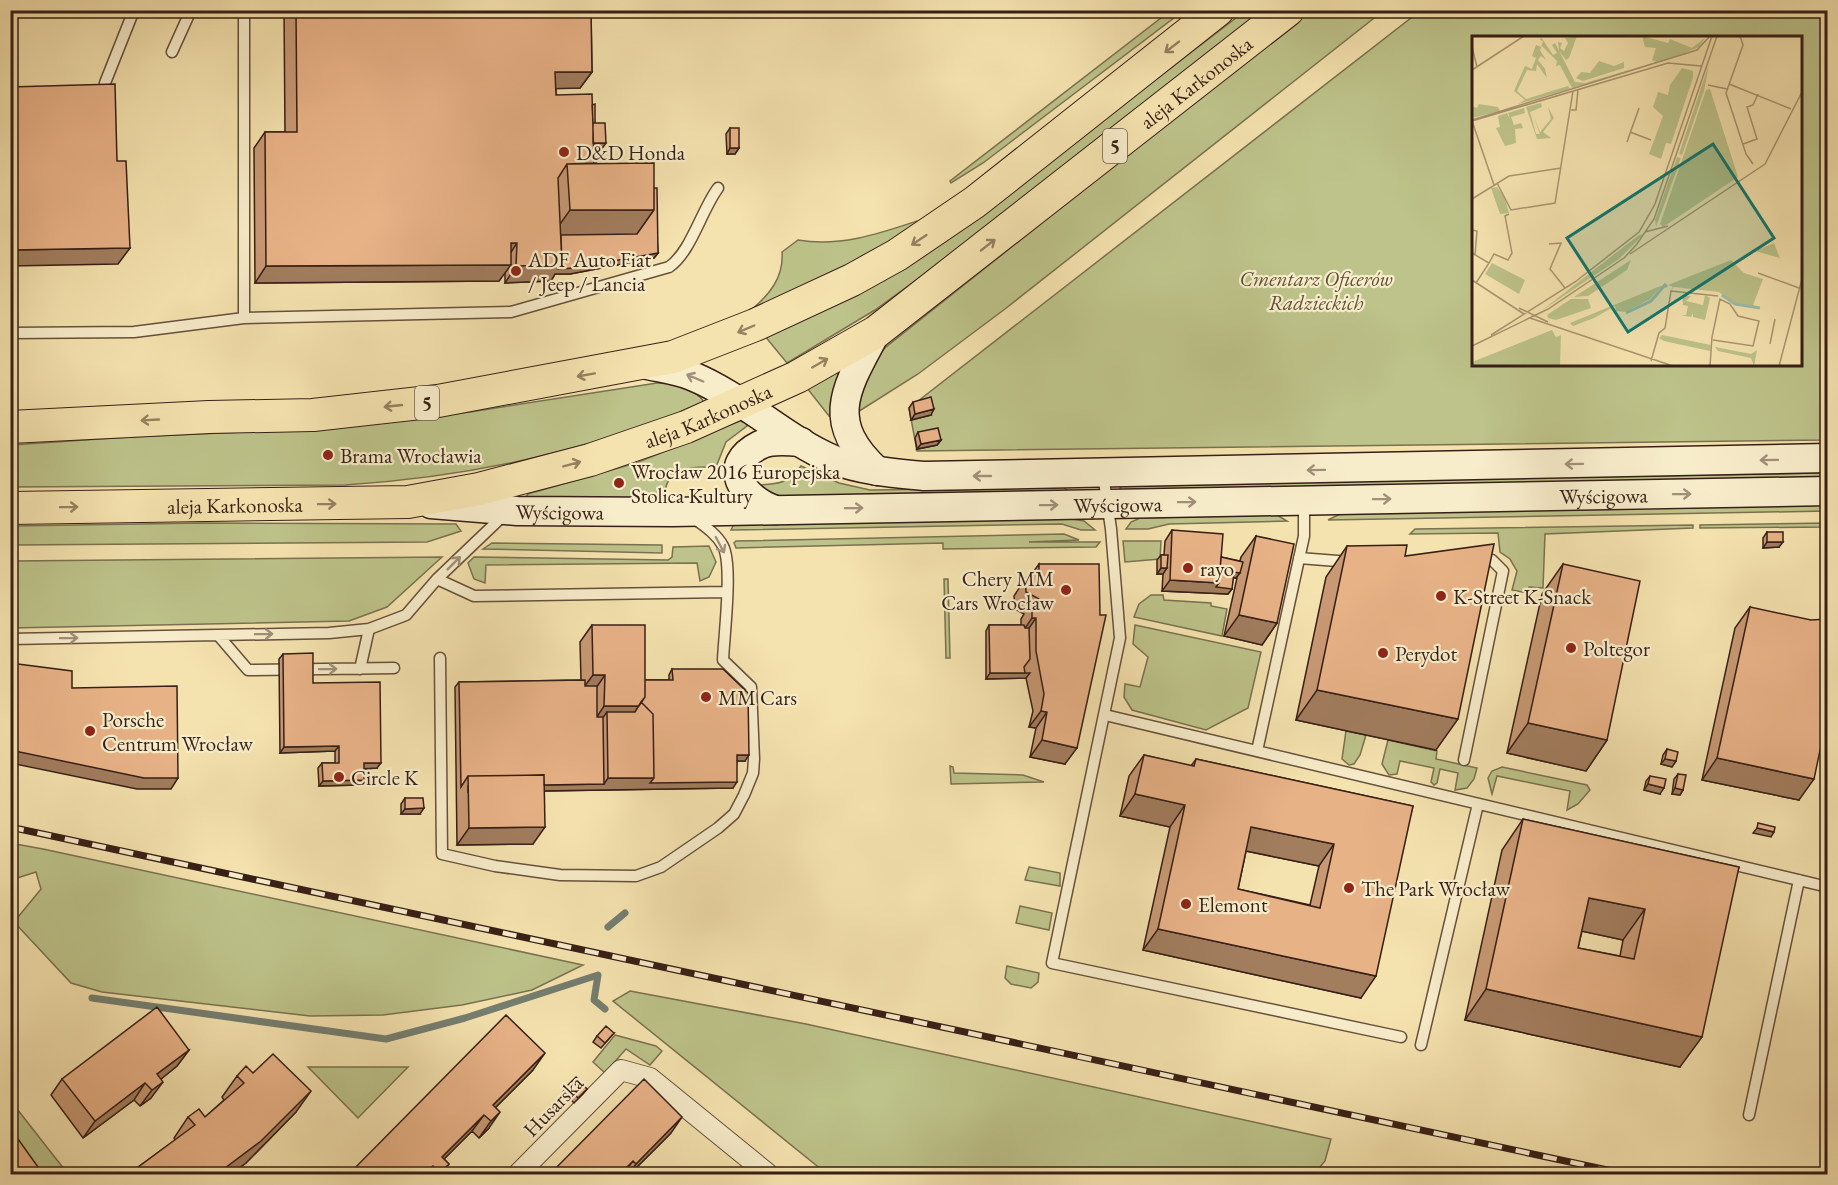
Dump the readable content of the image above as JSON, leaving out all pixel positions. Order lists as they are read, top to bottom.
{
  "streets": {
    "main road": ["aleja Karkonoska", "5", "Wyścigowa"],
    "street": ["Husarska"]
  },
  "crossings": [
    ["aleja Karkonoska", "Wyścigowa"]
  ],
  "parks": ["Cmentarz Oficerów Radzieckich"],
  "places": [
    "D&D Honda",
    "ADF Auto Fiat / Jeep / Lancia",
    "Brama Wrocławia",
    "Wrocław 2016 Europejska Stolica Kultury",
    "rayo",
    "Chery MM Cars Wrocław",
    "K-Street K-Snack",
    "Poltegor",
    "Perydot",
    "MM Cars",
    "Porsche Centrum Wrocław",
    "Circle K",
    "The Park Wrocław",
    "Elemont"
  ]
}
